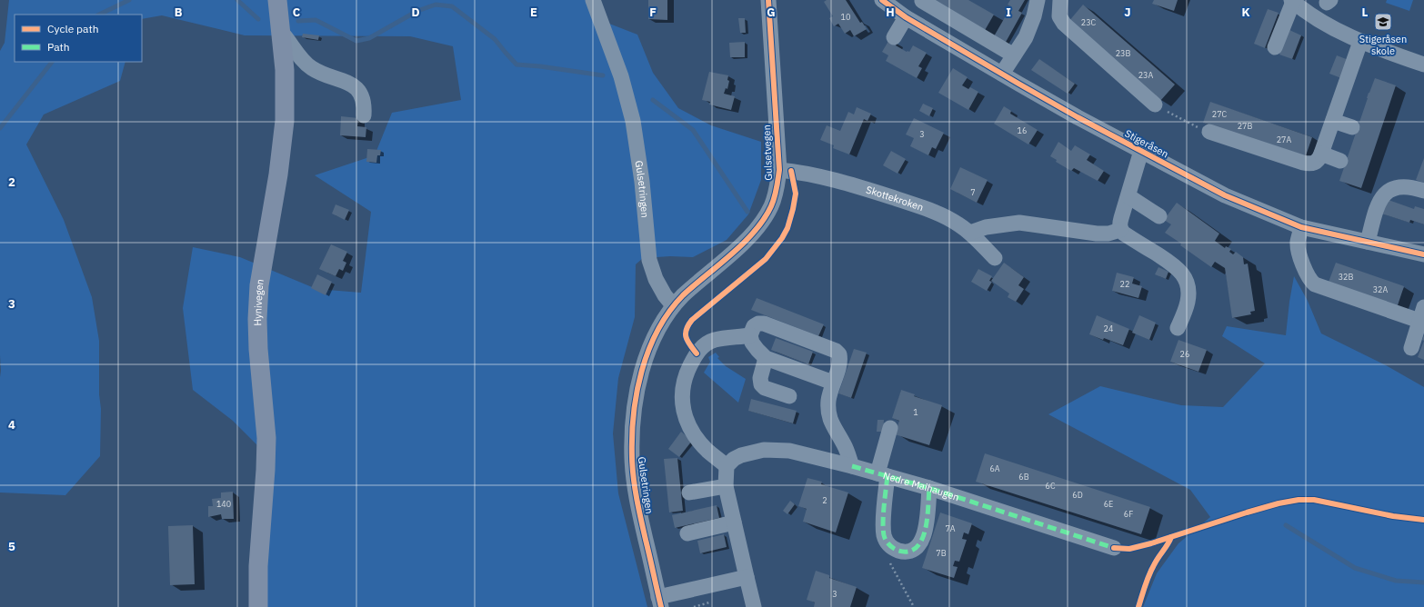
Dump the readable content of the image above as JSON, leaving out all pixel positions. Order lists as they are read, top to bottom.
{
  "streets": {
    "main road": ["Hynivegen"],
    "street": [
      "Stigeråsen",
      "Gulsetvegen",
      "Gulsetringen",
      "Skottekroken",
      "Nedre Maihaugen"
    ]
  },
  "crossings": [
    ["Gulsetvegen", "Gulsetringen"],
    ["Gulsetvegen", "Skottekroken"]
  ],
  "places": {
    "school or university": ["Stigeråsen skole"]
  },
  "house_numbers": [
    "10",
    "23C",
    "23B",
    "23A",
    "27C",
    "27B",
    "16",
    "3",
    "27A",
    "7",
    "32B",
    "22",
    "32A",
    "24",
    "26",
    "1",
    "6A",
    "6B",
    "6C",
    "6D",
    "2",
    "140",
    "6E",
    "6F",
    "7A",
    "7B",
    "3"
  ],
  "legend": ["Cycle path", "Path"],
  "grid": {
    "columns": [
      "B",
      "C",
      "D",
      "E",
      "F",
      "G",
      "H",
      "I",
      "J",
      "K",
      "L"
    ],
    "rows": [
      "2",
      "3",
      "4",
      "5"
    ]
  }
}
